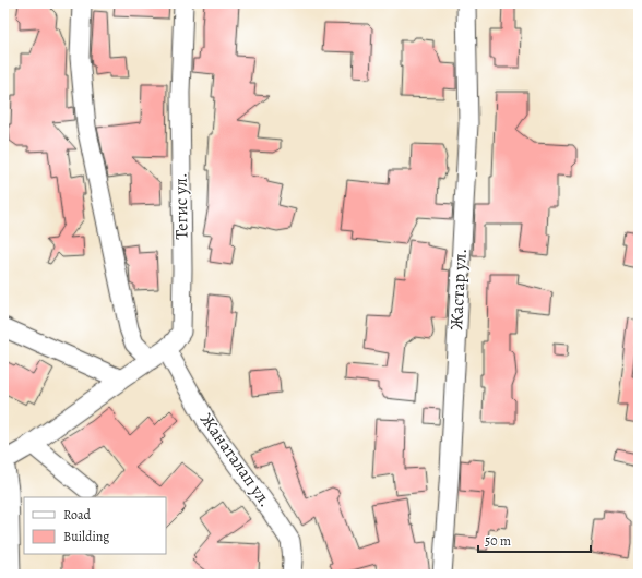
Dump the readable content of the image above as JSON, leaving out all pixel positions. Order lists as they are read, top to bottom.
{
  "streets": {
    "street": ["Тегис ул.", "Жастар ул.", "Жанаталап ул."]
  },
  "crossings": [
    ["Тегис ул.", "Жанаталап ул."]
  ],
  "legend": ["Road", "Building"],
  "scale_bar": "50 m"
}
